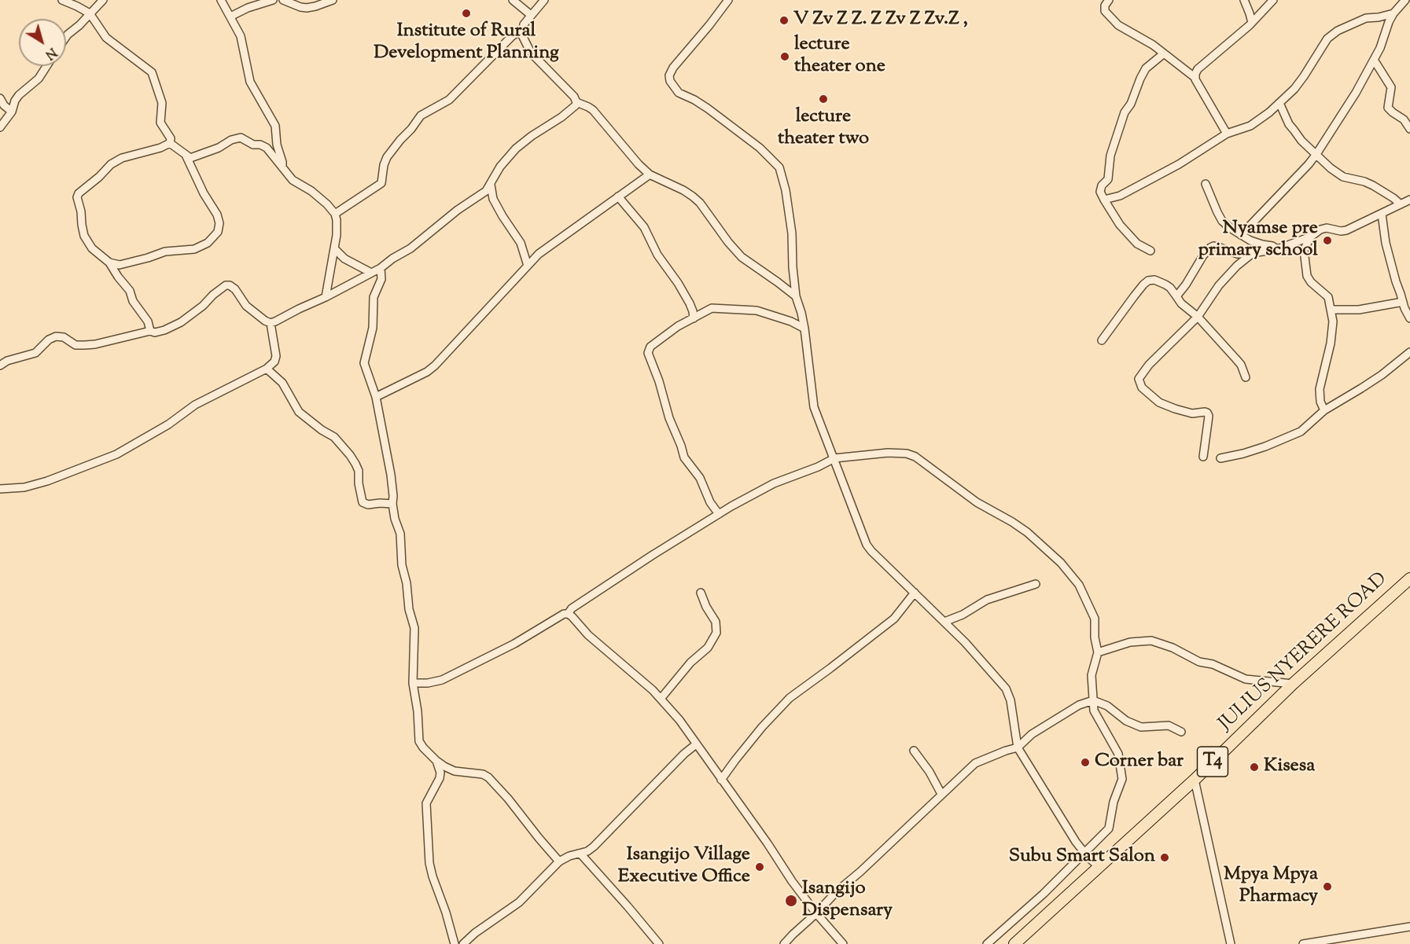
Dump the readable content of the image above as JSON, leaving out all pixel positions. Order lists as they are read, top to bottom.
{
  "streets": {
    "highway": ["JULIUS NYERERE ROAD", "T4"]
  },
  "places": [
    "Institute of Rural Development Planning",
    "V Zv Z Z. Z Zv Z Zv.Z ,",
    "lecture theater one",
    "lecture theater two",
    "Nyamse pre primary school",
    "Corner bar",
    "Kisesa",
    "Subu Smart Salon",
    "Isangijo Village Executive Office",
    "Mpya Mpya Pharmacy",
    "Isangijo Dispensary"
  ],
  "north": "bottom right"
}
